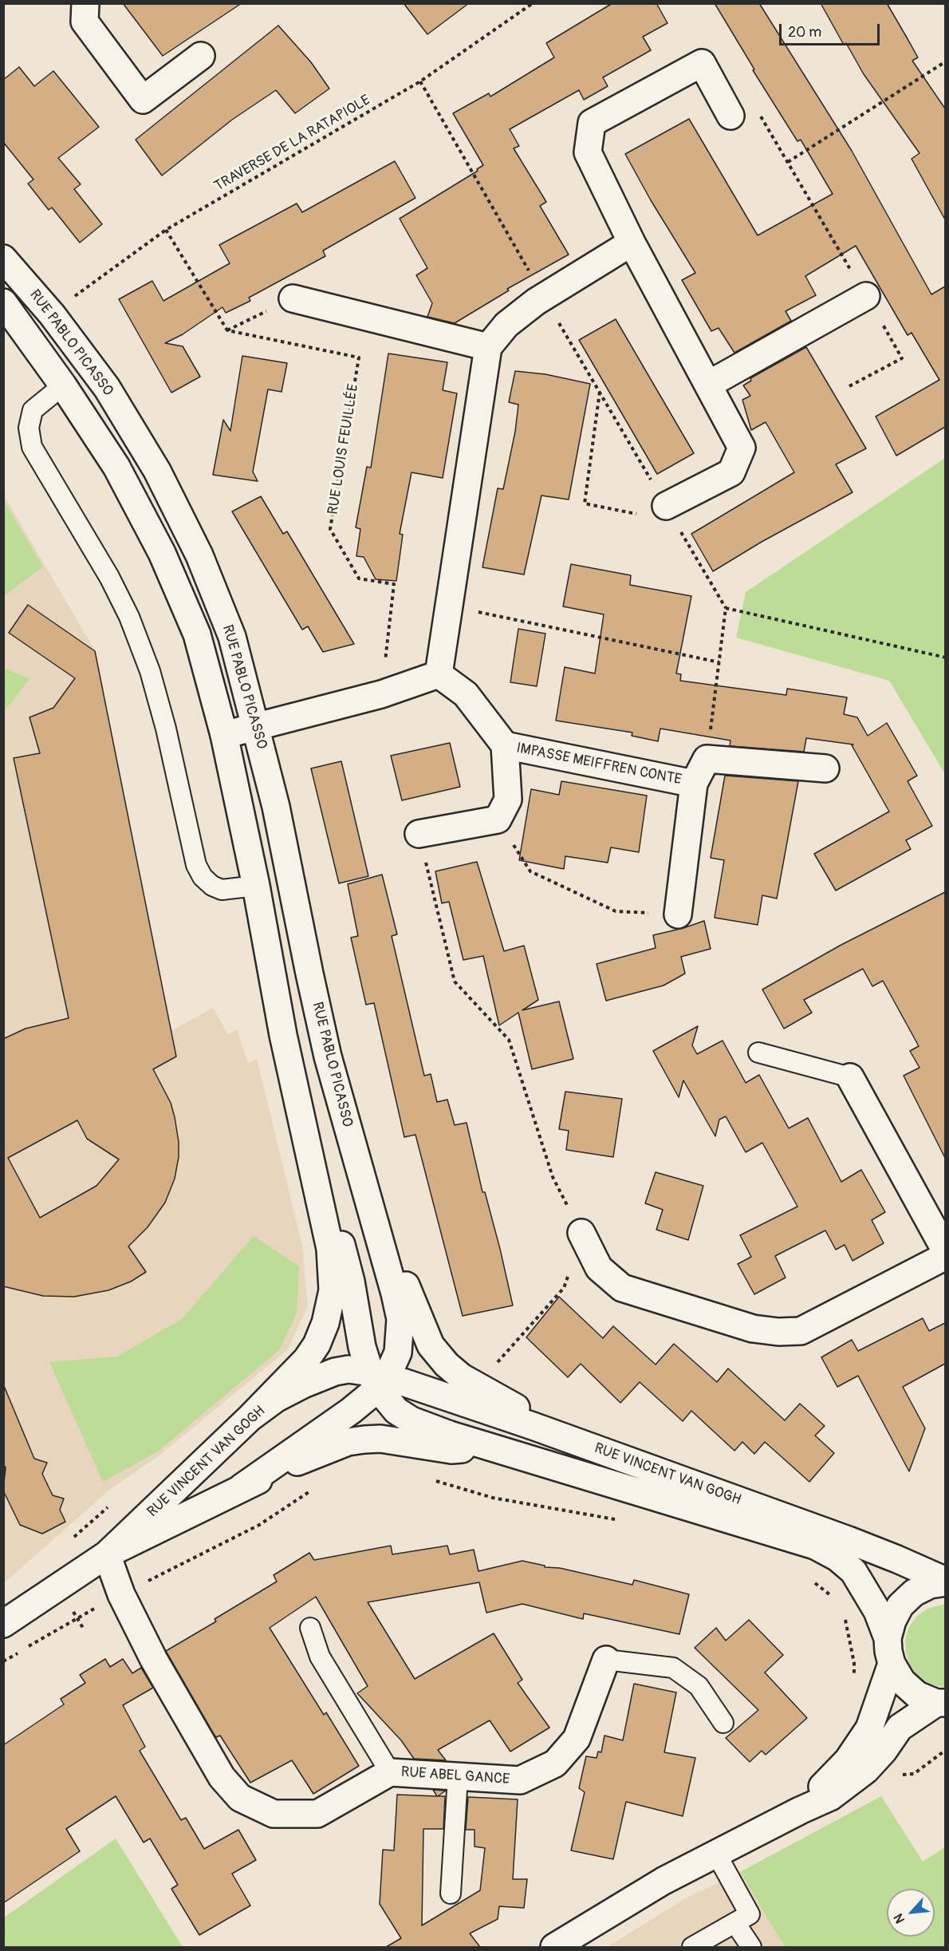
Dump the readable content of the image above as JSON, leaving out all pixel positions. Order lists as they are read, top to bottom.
{
  "streets": {
    "street": [
      "RUE PABLO PICASSO",
      "IMPASSE MEIFFREN CONTE",
      "RUE VINCENT VAN GOGH",
      "RUE ABEL GANCE"
    ],
    "path": ["TRAVERSE DE LA RATAPIOLE", "RUE LOUIS FEUILLÉE"]
  },
  "crossings": [
    ["RUE PABLO PICASSO", "RUE VINCENT VAN GOGH"],
    ["RUE VINCENT VAN GOGH", "RUE ABEL GANCE"]
  ],
  "scale_bar": "20 m",
  "north": "bottom left"
}
